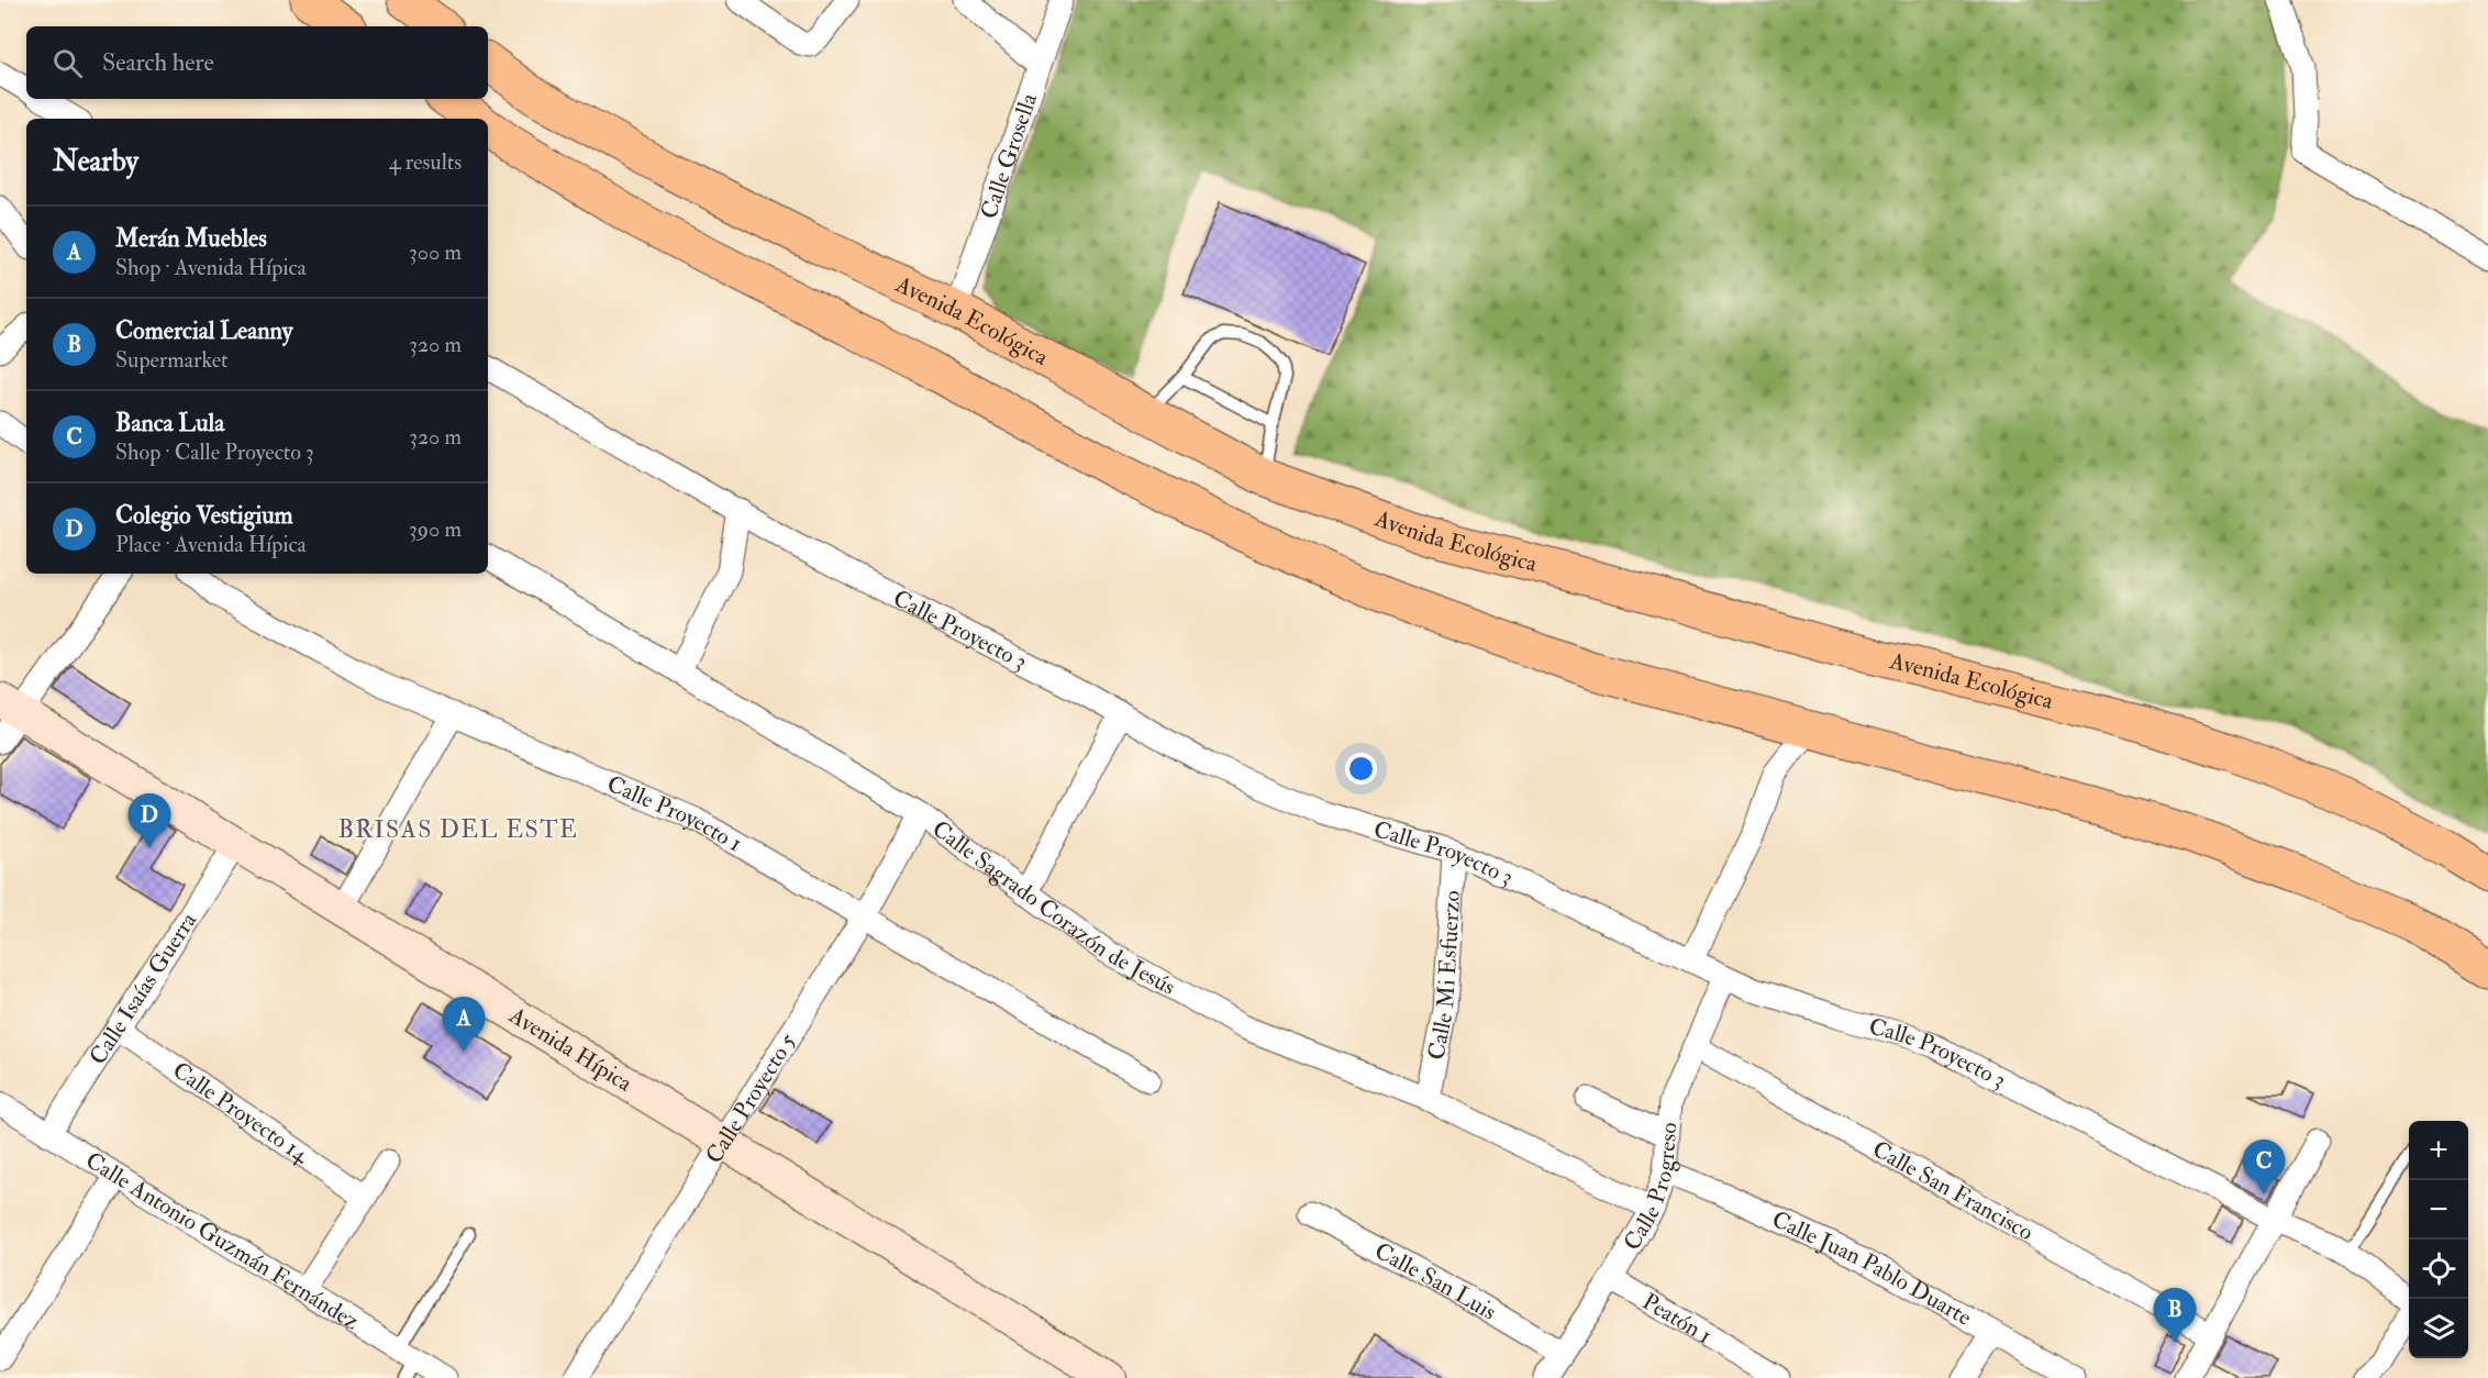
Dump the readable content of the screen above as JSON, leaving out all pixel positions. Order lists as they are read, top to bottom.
{
  "streets": {
    "main road": ["Avenida Ecológica"],
    "street": [
      "Calle Grosella",
      "Calle Proyecto 3",
      "Calle Proyecto 1",
      "Calle Sagrado Corazón de Jesús",
      "Calle Mi Esfuerzo",
      "Calle Isaías Guerra",
      "Avenida Hípica",
      "Calle Proyecto 5",
      "Calle Proyecto 14",
      "Calle Progreso",
      "Calle San Francisco",
      "Calle Antonio Guzmán Fernández",
      "Calle Juan Pablo Duarte",
      "Calle San Luis",
      "Peatón 1"
    ]
  },
  "crossings": [
    ["Calle Grosella", "Avenida Ecológica"],
    ["Calle Proyecto 3", "Calle Mi Esfuerzo"],
    ["Calle Proyecto 3", "Calle Progreso"],
    ["Calle Proyecto 1", "Calle Proyecto 5"],
    ["Calle Sagrado Corazón de Jesús", "Calle Mi Esfuerzo"],
    ["Calle Sagrado Corazón de Jesús", "Calle Proyecto 5"],
    ["Calle Sagrado Corazón de Jesús", "Calle Progreso"],
    ["Calle Isaías Guerra", "Avenida Hípica"],
    ["Calle Isaías Guerra", "Calle Proyecto 14"],
    ["Calle Isaías Guerra", "Calle Antonio Guzmán Fernández"],
    ["Avenida Hípica", "Calle Proyecto 5"],
    ["Calle Progreso", "Calle San Francisco"],
    ["Calle Progreso", "Calle Juan Pablo Duarte"],
    ["Calle Progreso", "Calle San Luis"],
    ["Calle Progreso", "Peatón 1"]
  ],
  "districts": ["BRISAS DEL ESTE"],
  "page": {
    "search": "Search here",
    "heading": ["Nearby", "4 results"],
    "list": [
      {
        "mark": "A",
        "name": "Merán Muebles",
        "note": "Shop · Avenida Hípica",
        "value": "300 m"
      },
      {
        "mark": "B",
        "name": "Comercial Leanny",
        "note": "Supermarket",
        "value": "320 m"
      },
      {
        "mark": "C",
        "name": "Banca Lula",
        "note": "Shop · Calle Proyecto 3",
        "value": "320 m"
      },
      {
        "mark": "D",
        "name": "Colegio Vestigium",
        "note": "Place · Avenida Hípica",
        "value": "390 m"
      }
    ],
    "pins": [
      "D",
      "A",
      "C",
      "B"
    ],
    "map_buttons": ["+", "−"]
  }
}
